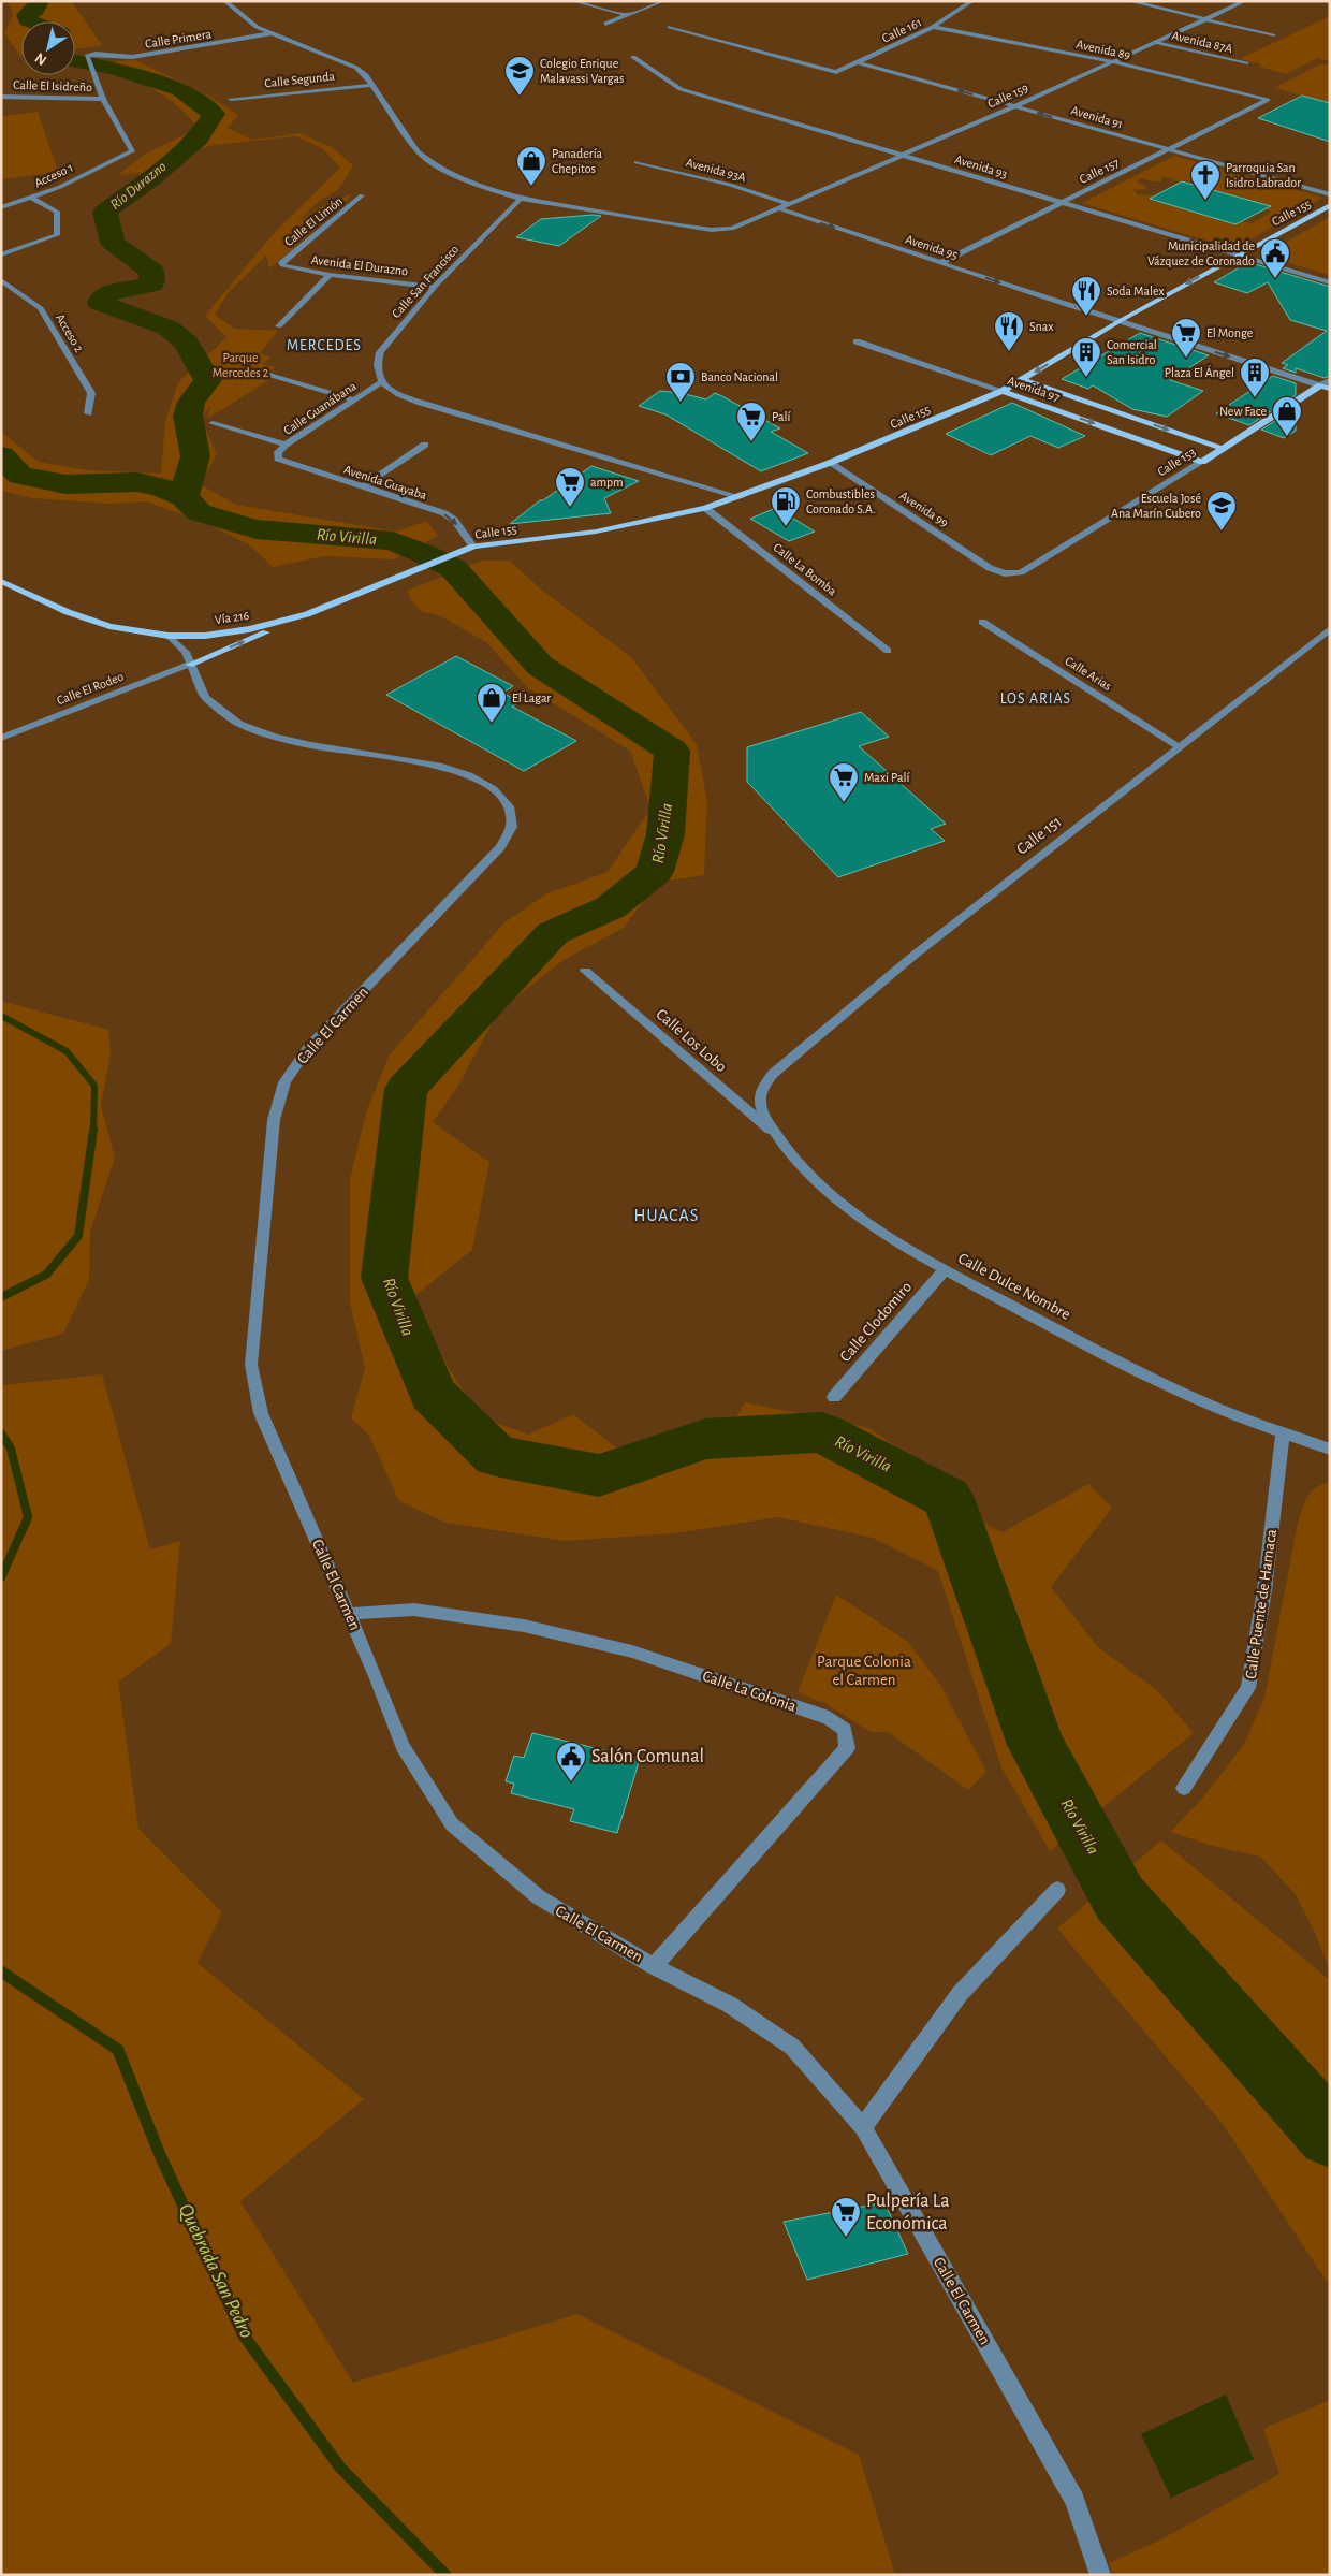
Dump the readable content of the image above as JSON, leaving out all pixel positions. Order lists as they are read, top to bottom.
{
  "streets": {
    "main road": [
      "Calle 155",
      "Avenida 95",
      "Avenida 97",
      "Calle 153",
      "Vía 216"
    ],
    "street": [
      "Calle 161",
      "Calle Primera",
      "Avenida 87A",
      "Avenida 89",
      "Calle Segunda",
      "Calle El Isidreño",
      "Calle 159",
      "Avenida 91",
      "Avenida 93",
      "Avenida 93A",
      "Calle 157",
      "Acceso 1",
      "Calle El Limón",
      "Avenida El Durazno",
      "Calle San Francisco",
      "Acceso 2",
      "Calle Guanábana",
      "Avenida Guayaba",
      "Avenida 99",
      "Calle La Bomba",
      "Calle Arias",
      "Calle El Rodeo",
      "Calle 151",
      "Calle El Carmen",
      "Calle Los Lobo",
      "Calle Dulce Nombre",
      "Calle Clodomiro",
      "Calle Puente de Hamaca",
      "Calle La Colonia"
    ]
  },
  "crossings": [
    ["Calle 161", "Avenida 89"],
    ["Calle 161", "Avenida 91"],
    ["Calle Primera", "Calle El Isidreño"],
    ["Calle Primera", "Acceso 1"],
    ["Avenida 87A", "Calle 159"],
    ["Avenida 89", "Calle 159"],
    ["Avenida 89", "Calle 157"],
    ["Calle El Isidreño", "Acceso 1"],
    ["Calle 159", "Avenida 91"],
    ["Calle 159", "Avenida 93"],
    ["Calle 159", "Avenida 93A"],
    ["Calle 159", "Avenida 95"],
    ["Avenida 91", "Calle 157"],
    ["Avenida 93", "Calle 157"],
    ["Avenida 93", "Calle 155"],
    ["Calle 157", "Avenida 95"],
    ["Calle 155", "Avenida 95"],
    ["Calle 155", "Avenida 97"],
    ["Calle 155", "Avenida Guayaba"],
    ["Calle 155", "Avenida 99"],
    ["Calle 155", "Calle La Bomba"],
    ["Calle 155", "Vía 216"],
    ["Calle El Limón", "Avenida El Durazno"],
    ["Avenida 95", "Calle 153"],
    ["Avenida El Durazno", "Calle San Francisco"],
    ["Calle San Francisco", "Calle Guanábana"],
    ["Avenida 97", "Calle 153"],
    ["Calle Guanábana", "Avenida Guayaba"],
    ["Calle 153", "Avenida 99"],
    ["Vía 216", "Calle El Carmen"],
    ["Calle Arias", "Calle 151"],
    ["Calle El Rodeo", "Calle El Carmen"],
    ["Calle 151", "Calle Dulce Nombre"],
    ["Calle El Carmen", "Calle La Colonia"],
    ["Calle Los Lobo", "Calle Dulce Nombre"],
    ["Calle Dulce Nombre", "Calle Clodomiro"],
    ["Calle Dulce Nombre", "Calle Puente de Hamaca"]
  ],
  "one_way": ["Avenida 91", "Avenida 95", "Avenida 97"],
  "districts": ["MERCEDES", "LOS ARIAS", "HUACAS"],
  "water": ["Río Durazno", "Río Virilla", "Quebrada San Pedro"],
  "parks": ["Parque Mercedes 2", "Parque Colonia el Carmen"],
  "places": {
    "school or university": ["Colegio Enrique Malavassi Vargas", "Escuela José Ana Marín Cubero"],
    "shop": ["Panadería Chepitos", "New Face", "El Lagar"],
    "church": ["Parroquia San Isidro Labrador"],
    "public building": ["Municipalidad de Vázquez de Coronado", "Salón Comunal"],
    "restaurant": ["Soda Malex", "Snax"],
    "supermarket": [
      "El Monge",
      "Palí",
      "ampm",
      "Maxi Palí",
      "Pulpería La Económica"
    ],
    "building": ["Comercial San Isidro", "Plaza El Ángel"],
    "bank": ["Banco Nacional"],
    "fuel station": ["Combustibles Coronado S.A."]
  },
  "north": "bottom left"
}
